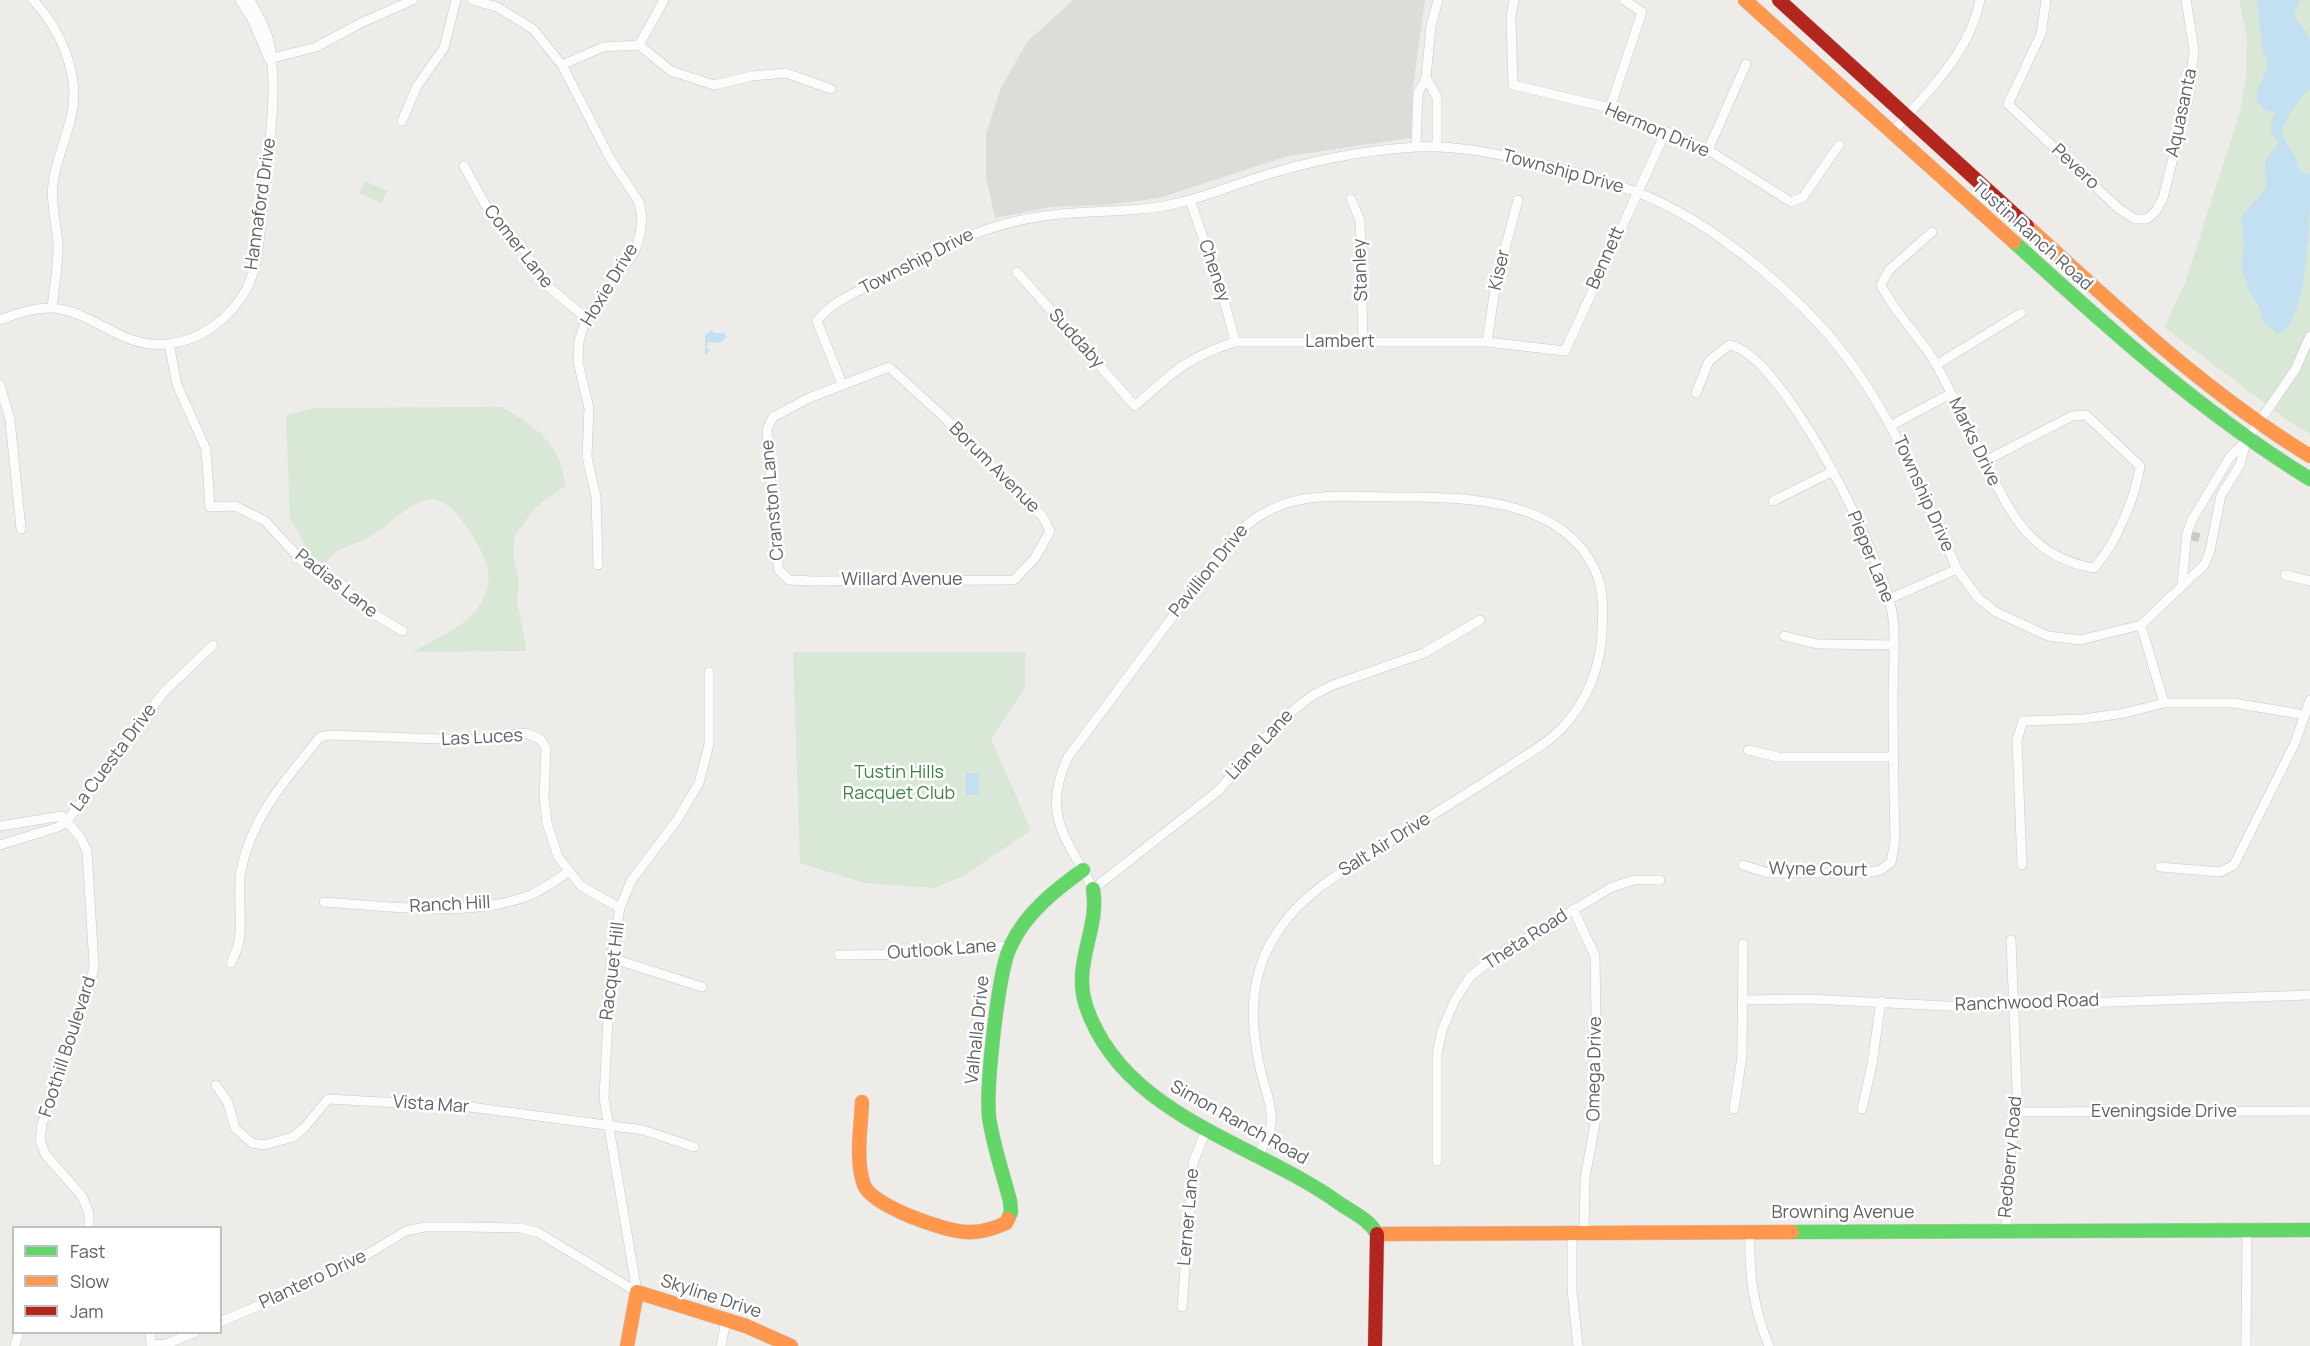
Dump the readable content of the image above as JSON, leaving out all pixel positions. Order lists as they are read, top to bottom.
{
  "streets": {
    "street": [
      "Aquasanta",
      "Hermon Drive",
      "Pevero",
      "Township Drive",
      "Hannaford Drive",
      "Tustin Ranch Road",
      "Comer Lane",
      "Bennett",
      "Stanley",
      "Kiser",
      "Cheney",
      "Hoxie Drive",
      "Suddaby",
      "Lambert",
      "Marks Drive",
      "Borum Avenue",
      "Cranston Lane",
      "Pieper Lane",
      "Pavillion Drive",
      "Willard Avenue",
      "Padias Lane",
      "Las Luces",
      "Liane Lane",
      "La Cuesta Drive",
      "Salt Air Drive",
      "Wyne Court",
      "Ranch Hill",
      "Theta Road",
      "Outlook Lane",
      "Racquet Hill",
      "Ranchwood Road",
      "Valhalla Drive",
      "Foothill Boulevard",
      "Omega Drive",
      "Vista Mar",
      "Eveningside Drive",
      "Simon Ranch Road",
      "Redberry Road",
      "Browning Avenue",
      "Lerner Lane",
      "Plantero Drive",
      "Skyline Drive"
    ]
  },
  "crossings": [
    ["Aquasanta", "Pevero"],
    ["Hermon Drive", "Bennett"],
    ["Township Drive", "Bennett"],
    ["Township Drive", "Cheney"],
    ["Township Drive", "Borum Avenue"],
    ["Township Drive", "Cranston Lane"],
    ["Hannaford Drive", "Padias Lane"],
    ["Comer Lane", "Hoxie Drive"],
    ["Bennett", "Lambert"],
    ["Stanley", "Lambert"],
    ["Kiser", "Lambert"],
    ["Cheney", "Lambert"],
    ["Suddaby", "Lambert"],
    ["Borum Avenue", "Cranston Lane"],
    ["Borum Avenue", "Willard Avenue"],
    ["Cranston Lane", "Willard Avenue"],
    ["Pieper Lane", "Wyne Court"],
    ["Pavillion Drive", "Liane Lane"],
    ["Pavillion Drive", "Salt Air Drive"],
    ["Pavillion Drive", "Valhalla Drive"],
    ["Pavillion Drive", "Simon Ranch Road"],
    ["Las Luces", "Ranch Hill"],
    ["Las Luces", "Racquet Hill"],
    ["Liane Lane", "Simon Ranch Road"],
    ["La Cuesta Drive", "Foothill Boulevard"],
    ["Salt Air Drive", "Simon Ranch Road"],
    ["Theta Road", "Omega Drive"],
    ["Outlook Lane", "Valhalla Drive"],
    ["Racquet Hill", "Vista Mar"],
    ["Racquet Hill", "Plantero Drive"],
    ["Racquet Hill", "Skyline Drive"],
    ["Ranchwood Road", "Redberry Road"],
    ["Omega Drive", "Browning Avenue"],
    ["Eveningside Drive", "Redberry Road"],
    ["Simon Ranch Road", "Browning Avenue"],
    ["Simon Ranch Road", "Lerner Lane"],
    ["Redberry Road", "Browning Avenue"],
    ["Plantero Drive", "Skyline Drive"]
  ],
  "parks": ["Tustin Hills Racquet Club"],
  "legend": ["Fast", "Slow", "Jam"]
}
